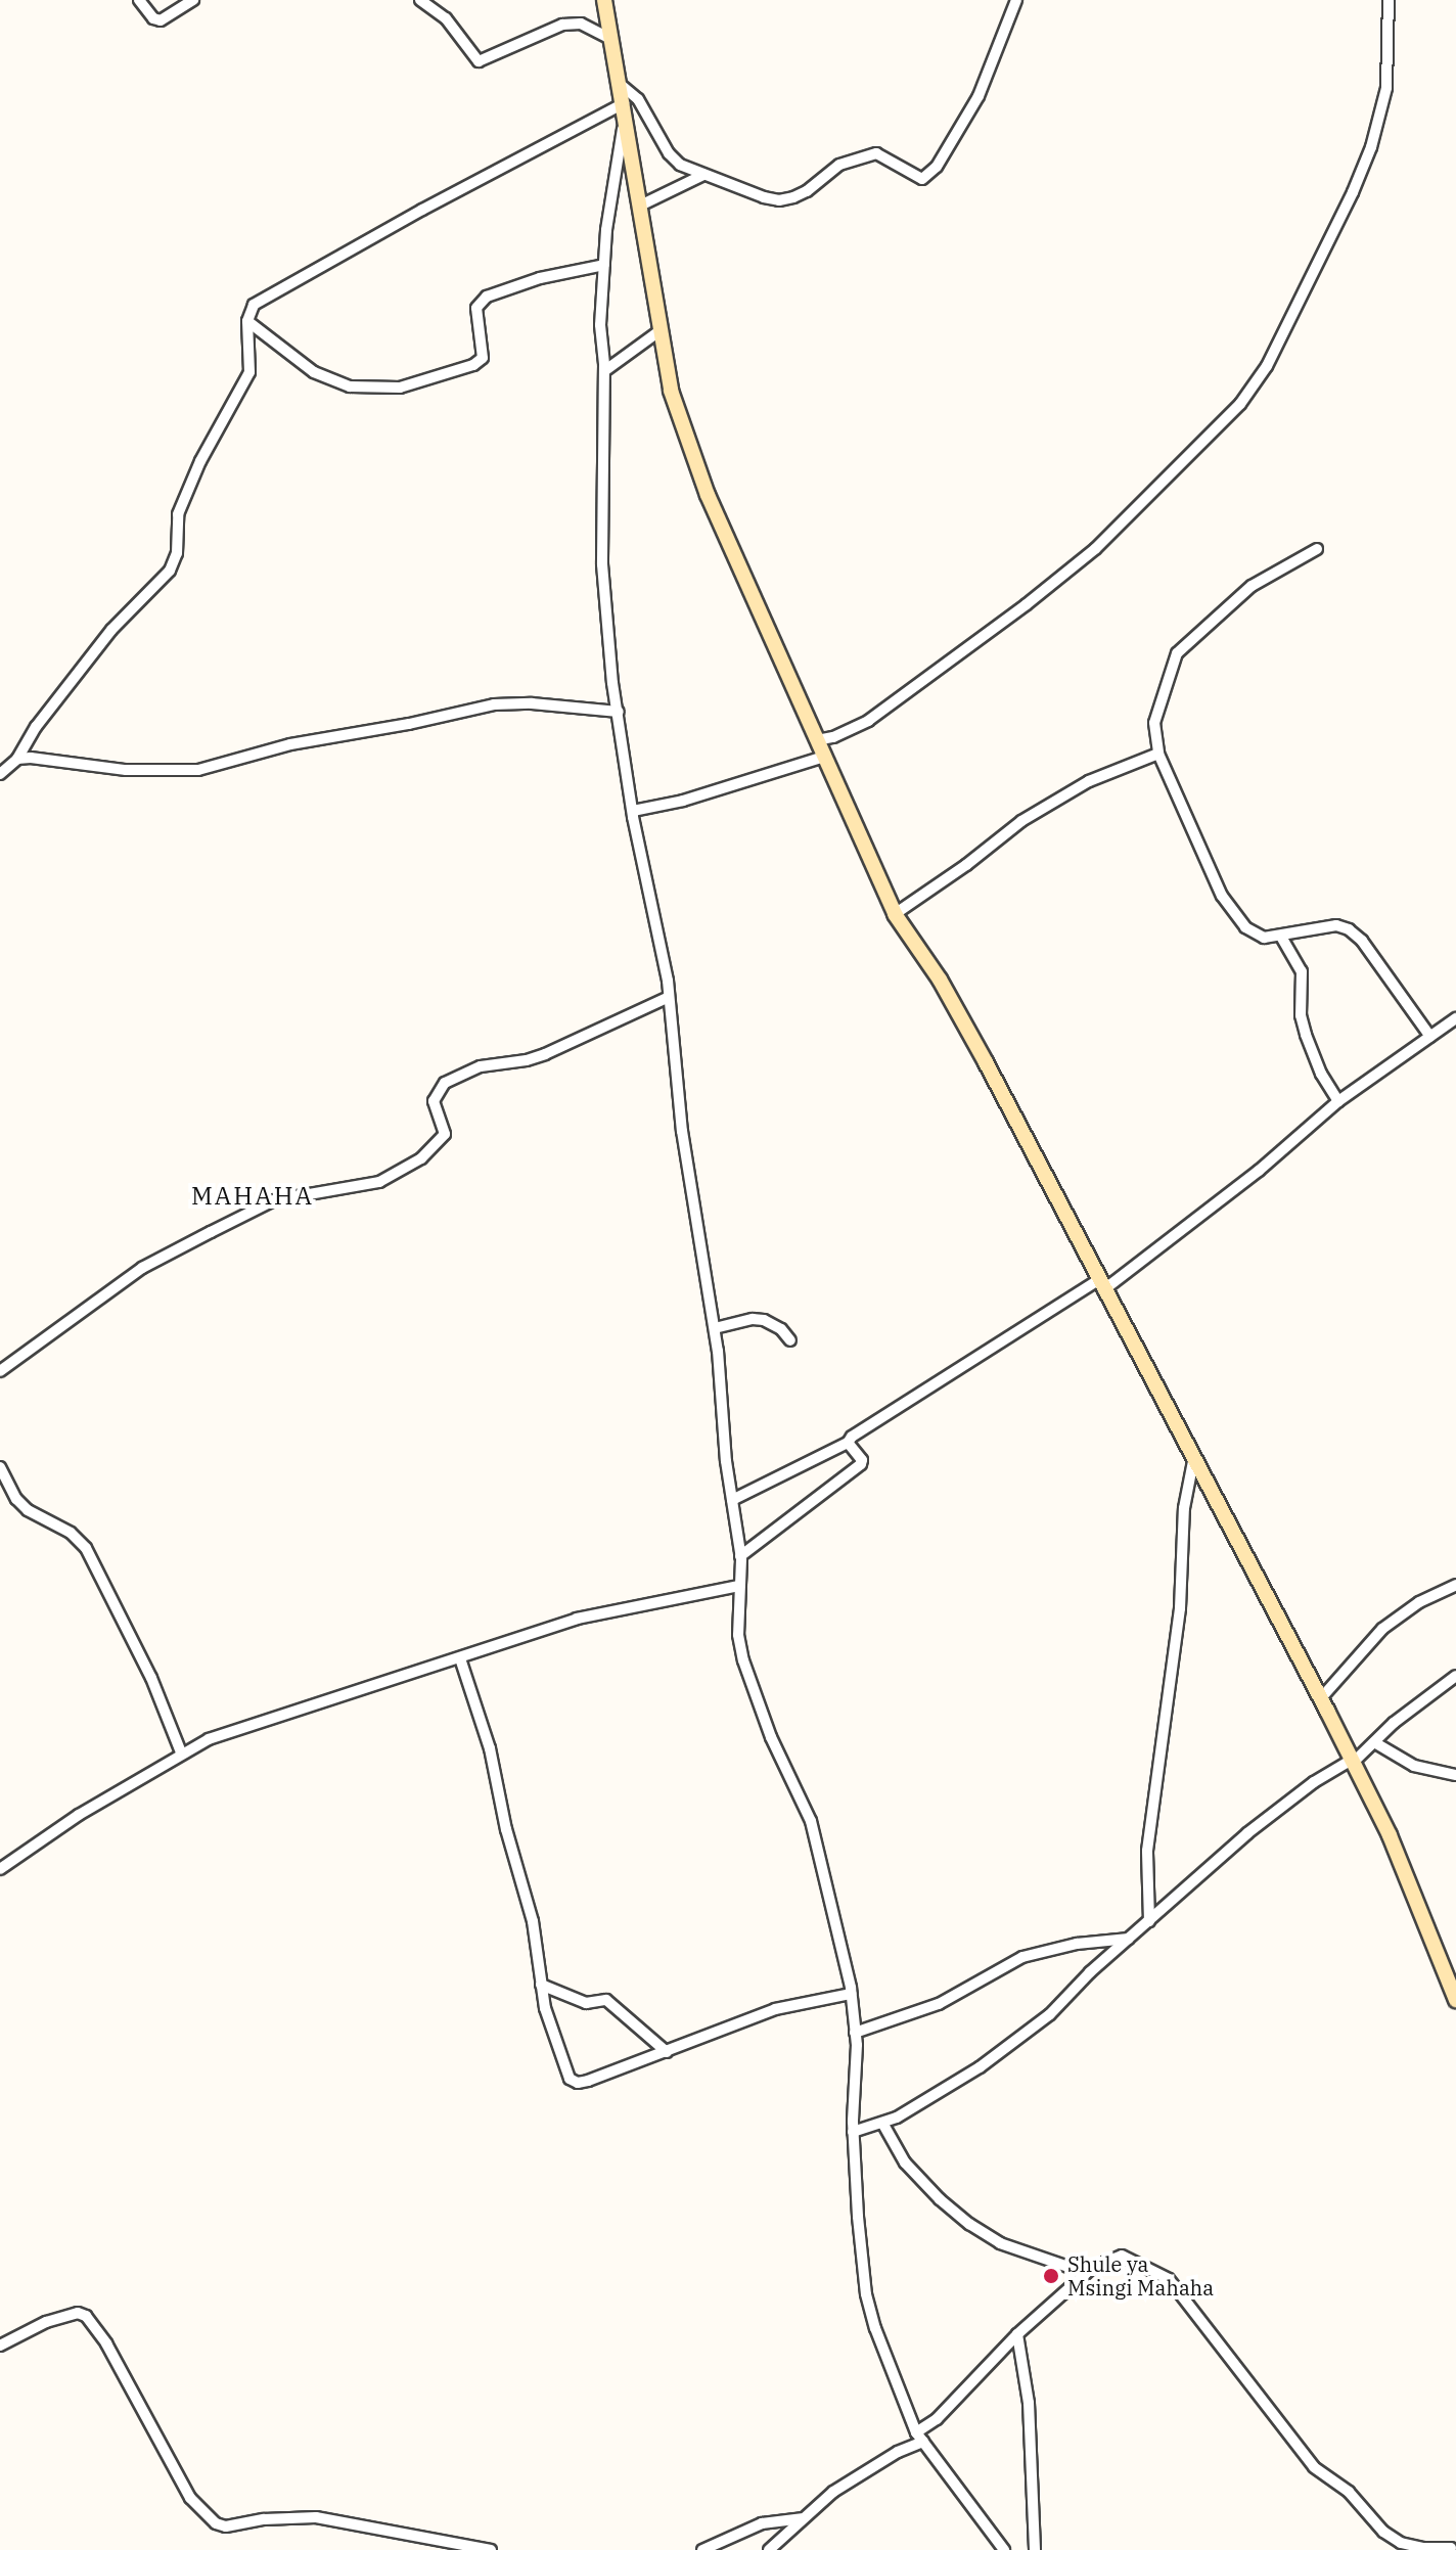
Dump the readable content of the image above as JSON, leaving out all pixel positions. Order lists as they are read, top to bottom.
{
  "districts": ["MAHAHA"],
  "places": ["Shule ya Msingi Mahaha"]
}
